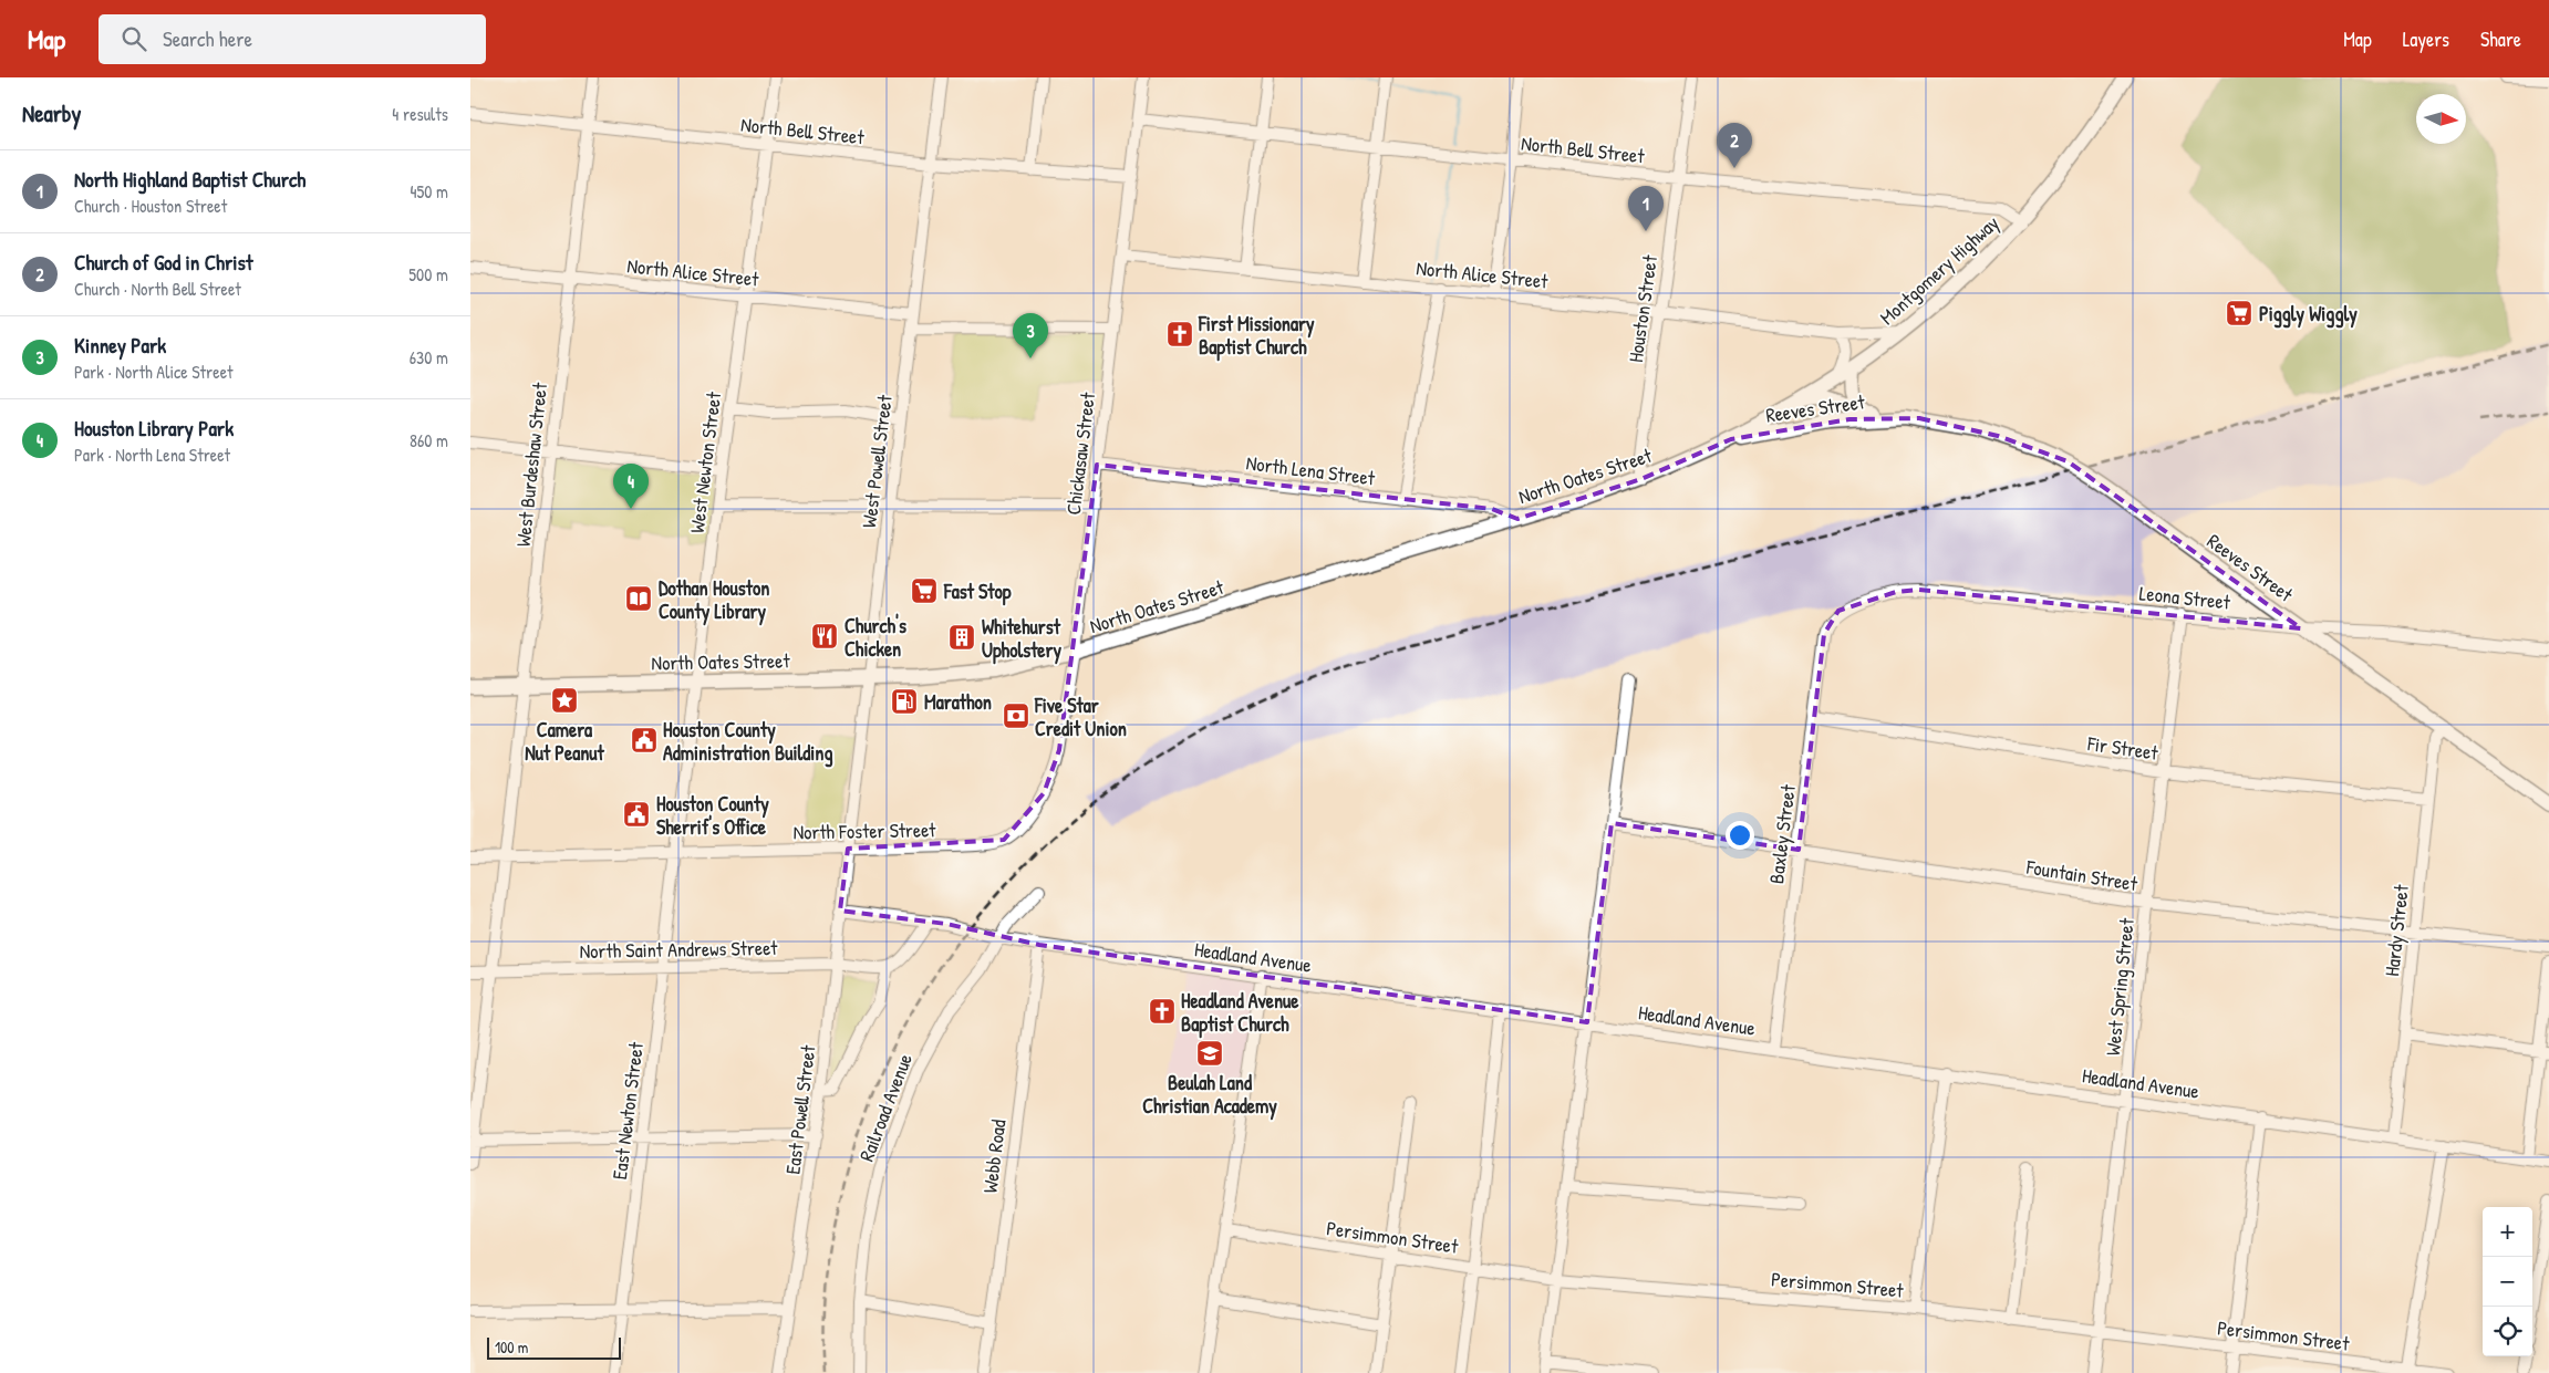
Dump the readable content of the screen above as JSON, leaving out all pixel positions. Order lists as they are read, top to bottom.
{
  "streets": {
    "main road": ["Montgomery Highway", "Reeves Street", "North Oates Street"],
    "street": [
      "North Bell Street",
      "North Alice Street",
      "Houston Street",
      "Chickasaw Street",
      "West Powell Street",
      "West Newton Street",
      "West Burdeshaw Street",
      "North Lena Street",
      "Leona Street",
      "Fir Street",
      "North Foster Street",
      "Baxley Street",
      "Fountain Street",
      "Hardy Street",
      "North Saint Andrews Street",
      "Headland Avenue",
      "West Spring Street",
      "Railroad Avenue",
      "East Powell Street",
      "East Newton Street",
      "Webb Road",
      "Persimmon Street"
    ]
  },
  "crossings": [
    ["North Bell Street", "Montgomery Highway"],
    ["North Bell Street", "Houston Street"],
    ["North Bell Street", "Chickasaw Street"],
    ["North Bell Street", "West Powell Street"],
    ["North Bell Street", "West Newton Street"],
    ["North Bell Street", "West Burdeshaw Street"],
    ["Montgomery Highway", "North Alice Street"],
    ["Montgomery Highway", "Reeves Street"],
    ["Montgomery Highway", "North Oates Street"],
    ["North Alice Street", "Houston Street"],
    ["North Alice Street", "Chickasaw Street"],
    ["North Alice Street", "West Powell Street"],
    ["North Alice Street", "West Newton Street"],
    ["North Alice Street", "West Burdeshaw Street"],
    ["Houston Street", "North Oates Street"],
    ["Reeves Street", "North Oates Street"],
    ["Reeves Street", "Leona Street"],
    ["Reeves Street", "Hardy Street"],
    ["Chickasaw Street", "North Lena Street"],
    ["Chickasaw Street", "North Oates Street"],
    ["Chickasaw Street", "North Foster Street"],
    ["West Powell Street", "North Oates Street"],
    ["West Powell Street", "North Foster Street"],
    ["West Powell Street", "East Powell Street"],
    ["West Newton Street", "North Oates Street"],
    ["West Newton Street", "North Foster Street"],
    ["West Newton Street", "East Newton Street"],
    ["West Burdeshaw Street", "North Oates Street"],
    ["West Burdeshaw Street", "North Foster Street"],
    ["West Burdeshaw Street", "North Saint Andrews Street"],
    ["North Lena Street", "North Oates Street"],
    ["Leona Street", "Baxley Street"],
    ["Leona Street", "West Spring Street"],
    ["Fir Street", "Baxley Street"],
    ["Fir Street", "Hardy Street"],
    ["Fir Street", "West Spring Street"],
    ["North Foster Street", "East Powell Street"],
    ["North Foster Street", "East Newton Street"],
    ["Baxley Street", "Fountain Street"],
    ["Baxley Street", "Headland Avenue"],
    ["Fountain Street", "Hardy Street"],
    ["Fountain Street", "West Spring Street"],
    ["Hardy Street", "Headland Avenue"],
    ["North Saint Andrews Street", "East Powell Street"],
    ["North Saint Andrews Street", "East Newton Street"],
    ["Headland Avenue", "West Spring Street"],
    ["Headland Avenue", "Railroad Avenue"],
    ["Headland Avenue", "East Powell Street"],
    ["Headland Avenue", "Webb Road"],
    ["West Spring Street", "Persimmon Street"]
  ],
  "places": {
    "supermarket": ["Piggly Wiggly", "Fast Stop"],
    "church": ["First Missionary Baptist Church", "Headland Avenue Baptist Church"],
    "library": ["Dothan Houston County Library"],
    "restaurant": ["Church's Chicken"],
    "building": ["Whitehurst Upholstery"],
    "place": ["Camera Nut Peanut"],
    "fuel station": ["Marathon"],
    "bank": ["Five Star Credit Union"],
    "public building": ["Houston County Administration Building", "Houston County Sherrif's Office"],
    "school or university": ["Beulah Land Christian Academy"]
  },
  "scale_bar": "100 m",
  "north": "right",
  "page": {
    "header": "Map",
    "search": "Search here",
    "nav": ["Map", "Layers", "Share"],
    "heading": ["Nearby", "4 results"],
    "pins": [
      "2",
      "1",
      "3",
      "4"
    ],
    "list": [
      {
        "mark": "1",
        "name": "North Highland Baptist Church",
        "note": "Church · Houston Street",
        "value": "450 m"
      },
      {
        "mark": "2",
        "name": "Church of God in Christ",
        "note": "Church · North Bell Street",
        "value": "500 m"
      },
      {
        "mark": "3",
        "name": "Kinney Park",
        "note": "Park · North Alice Street",
        "value": "630 m"
      },
      {
        "mark": "4",
        "name": "Houston Library Park",
        "note": "Park · North Lena Street",
        "value": "860 m"
      }
    ],
    "map_buttons": ["+", "−"],
    "scale": "100 m"
  }
}
